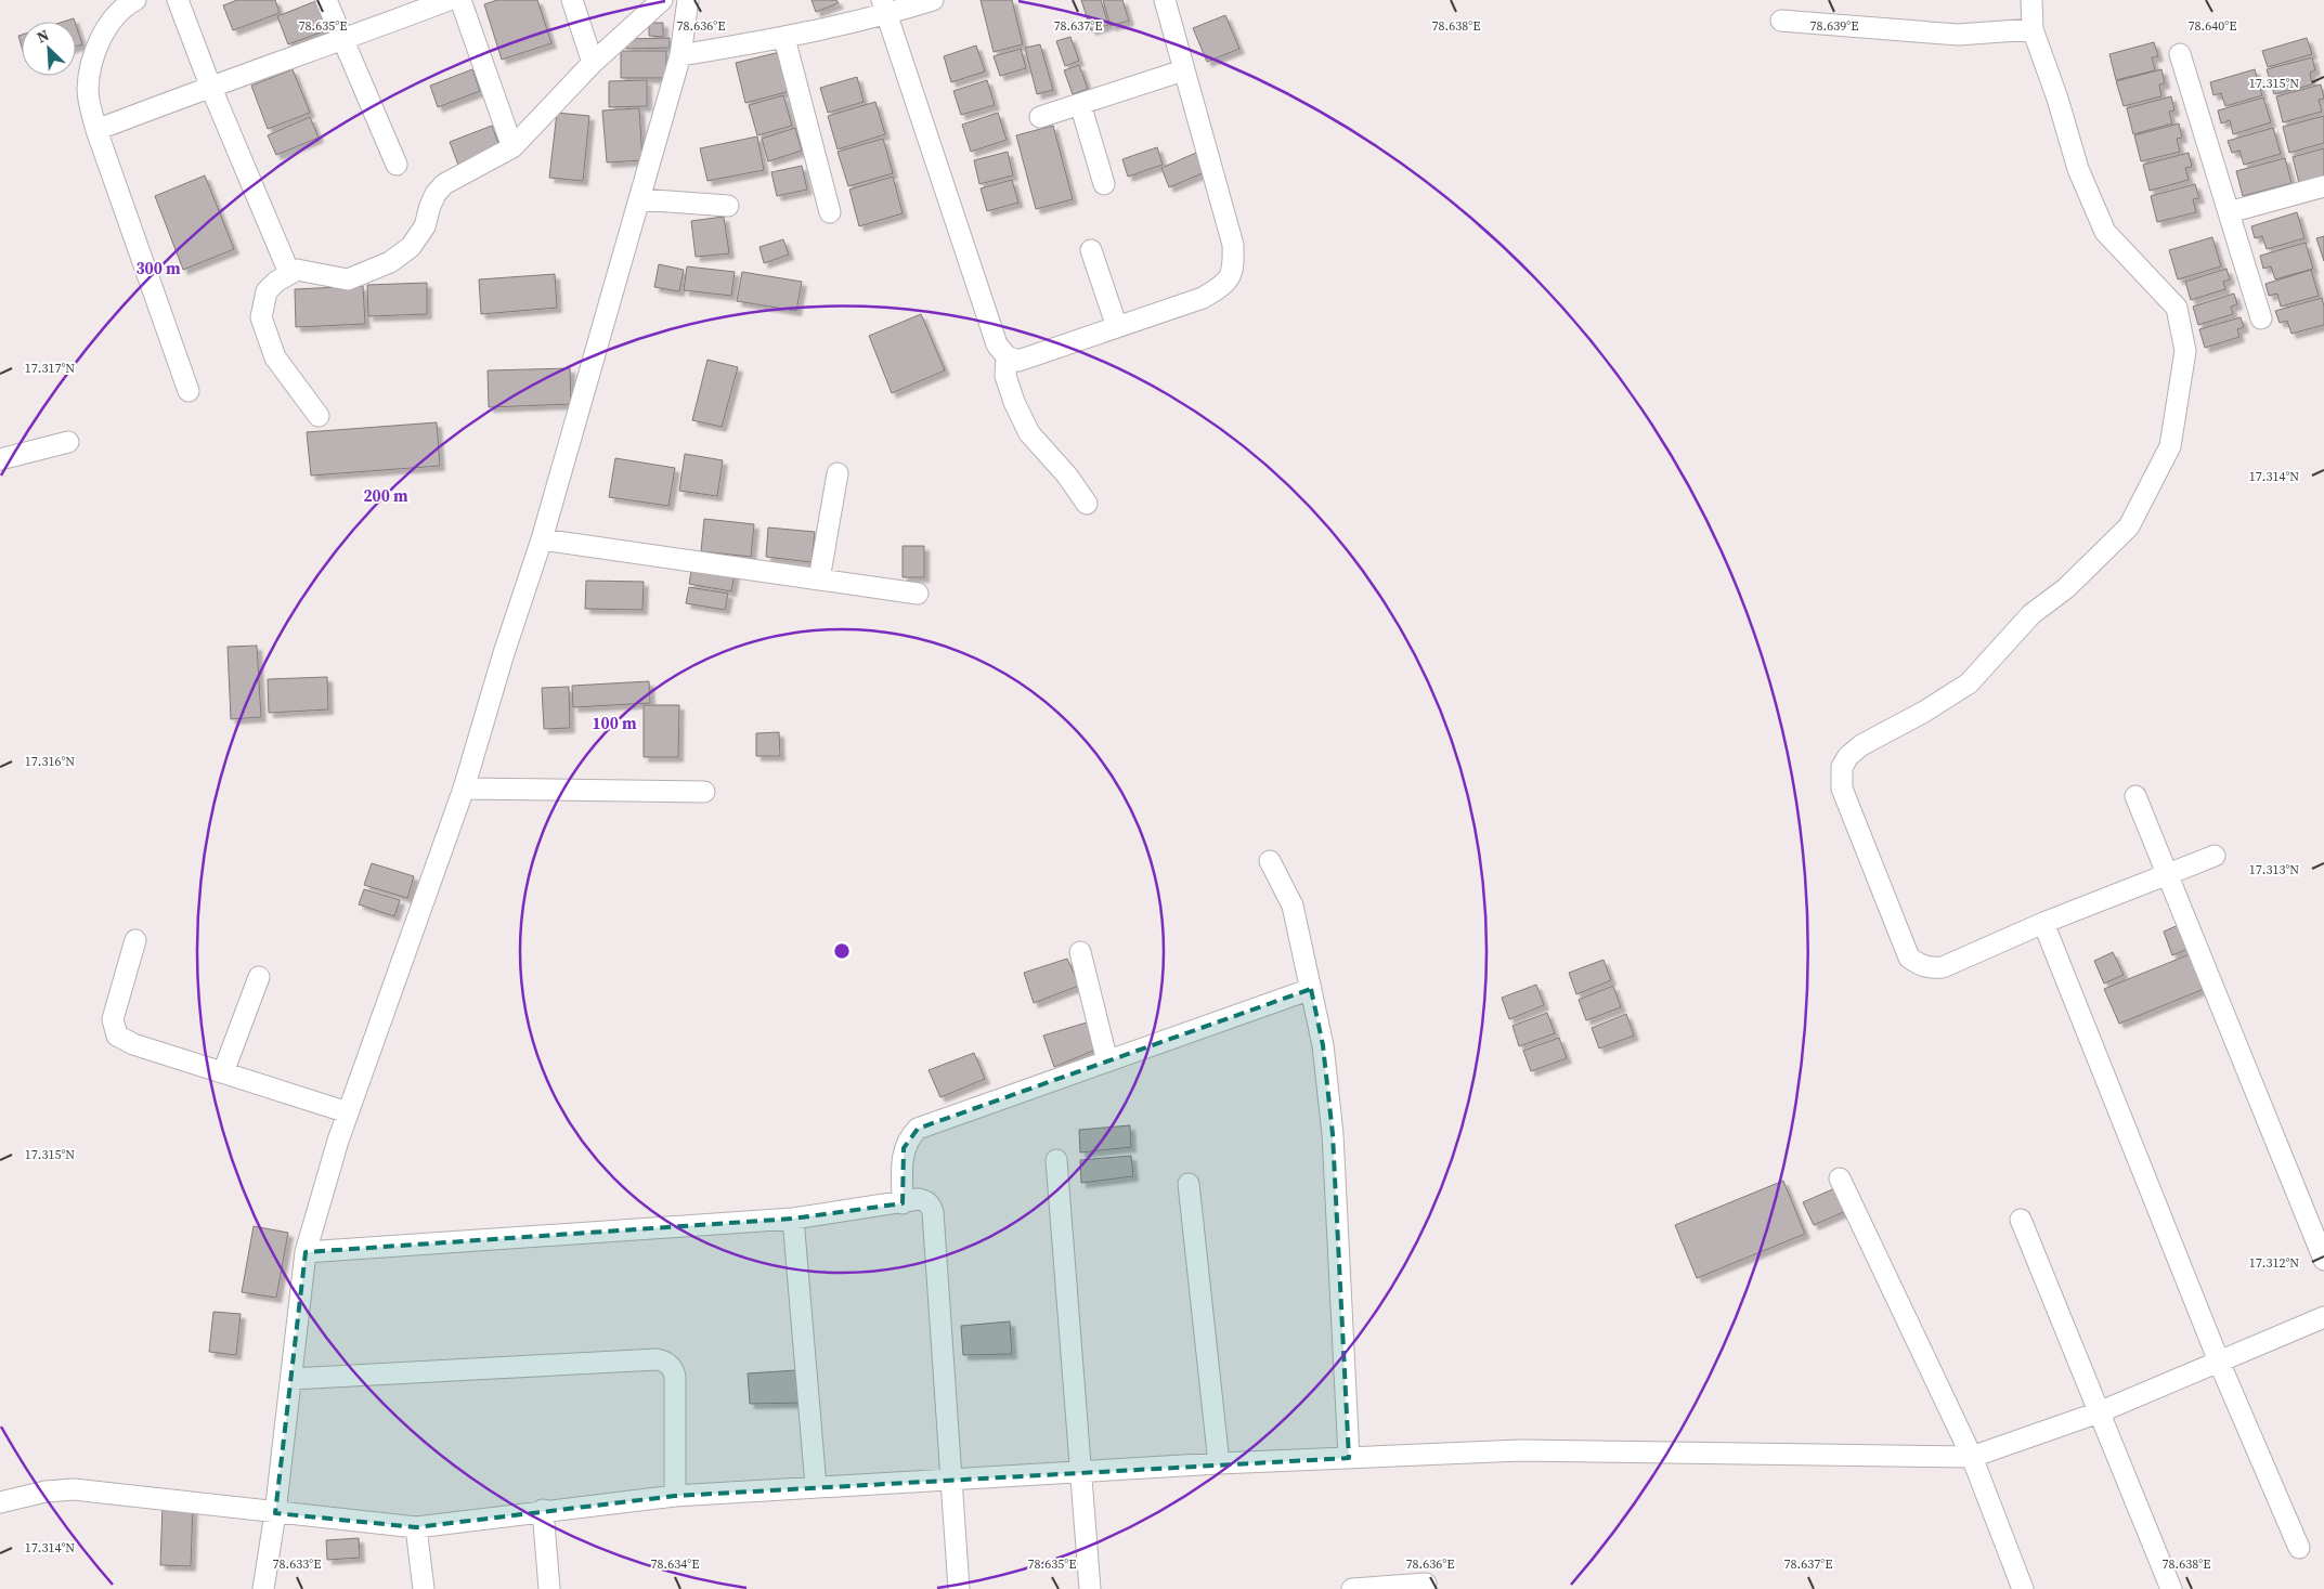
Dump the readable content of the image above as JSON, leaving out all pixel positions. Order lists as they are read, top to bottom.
{
  "north": "top left",
  "coordinates": [
    "78.635°E",
    "78.636°E",
    "78.637°E",
    "78.638°E",
    "78.640°E",
    "78.639°E",
    "17.315°N",
    "17.317°N",
    "17.314°N",
    "17.316°N",
    "17.313°N",
    "17.312°N",
    "78.633°E",
    "78.634°E"
  ],
  "rings": ["300 m", "200 m", "100 m"]
}
